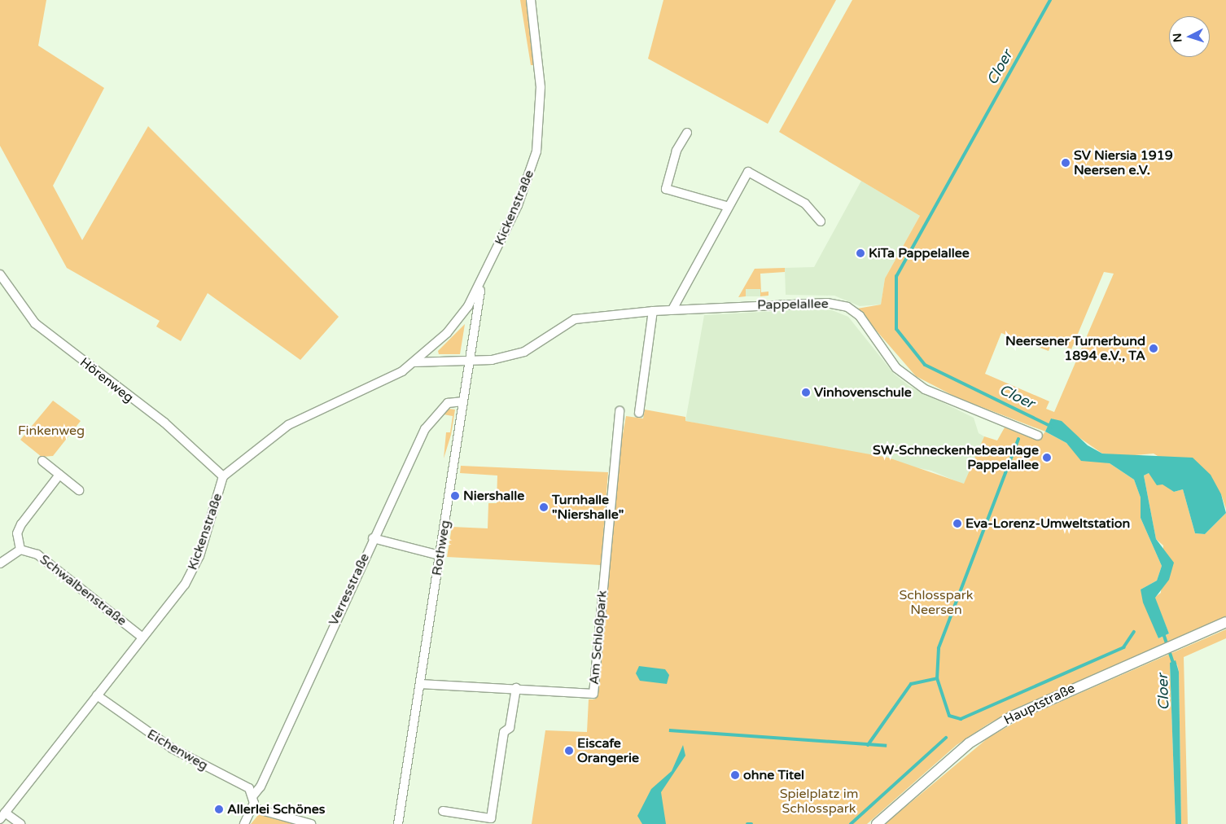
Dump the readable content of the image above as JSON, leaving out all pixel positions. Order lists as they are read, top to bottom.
{
  "streets": {
    "street": [
      "Kickenstraße",
      "Pappelallee",
      "Hörenweg",
      "Rothweg",
      "Verresstraße",
      "Schwalbenstraße",
      "Am Schloßpark",
      "Hauptstraße",
      "Eichenweg"
    ]
  },
  "crossings": [
    ["Kickenstraße", "Hörenweg"],
    ["Kickenstraße", "Rothweg"],
    ["Kickenstraße", "Schwalbenstraße"],
    ["Kickenstraße", "Eichenweg"],
    ["Pappelallee", "Rothweg"],
    ["Rothweg", "Verresstraße"],
    ["Rothweg", "Am Schloßpark"],
    ["Verresstraße", "Eichenweg"]
  ],
  "water": ["Cloer"],
  "parks": ["Finkenweg", "Schlosspark Neersen", "Spielplatz im Schlosspark"],
  "places": [
    "SV Niersia 1919 Neersen e.V.",
    "KiTa Pappelallee",
    "Neersener Turnerbund 1894 e.V., TA",
    "Vinhovenschule",
    "SW-Schneckenhebeanlage Pappelallee",
    "Niershalle",
    "Turnhalle \"Niershalle\"",
    "Eva-Lorenz-Umweltstation",
    "Eiscafe Orangerie",
    "ohne Titel",
    "Allerlei Schönes"
  ],
  "north": "left"
}
